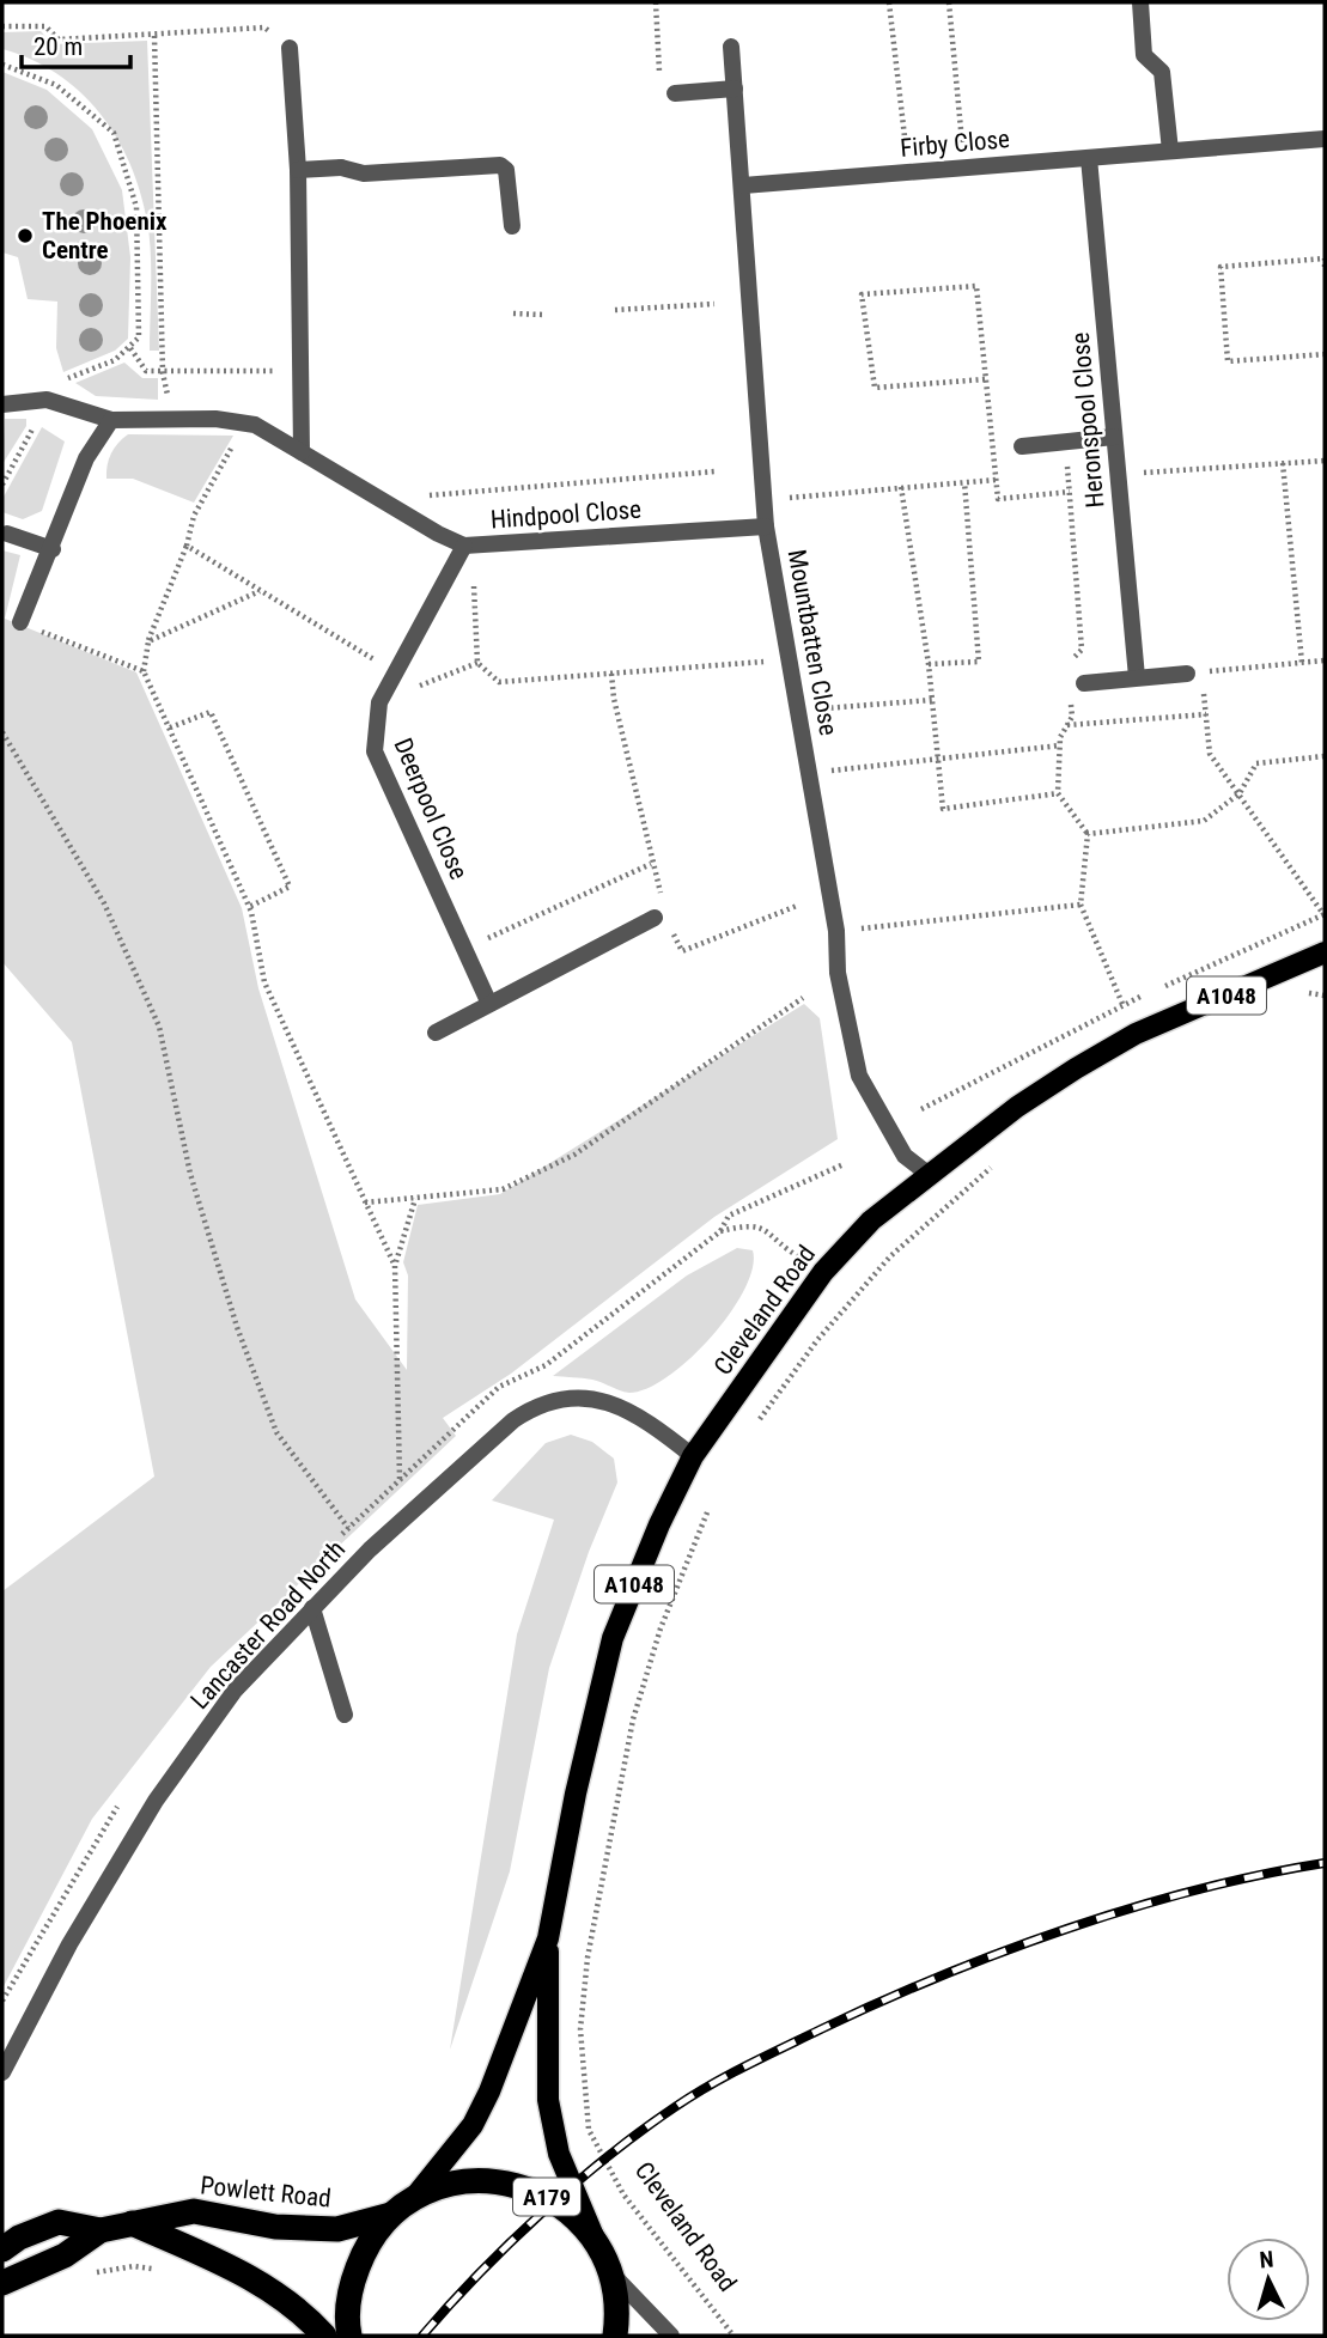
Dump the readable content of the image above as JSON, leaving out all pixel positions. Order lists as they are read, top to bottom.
{
  "streets": {
    "highway": ["Powlett Road", "A179"],
    "main road": ["A1048", "Cleveland Road"],
    "street": [
      "Firby Close",
      "Heronspool Close",
      "Hindpool Close",
      "Mountbatten Close",
      "Deerpool Close",
      "Lancaster Road North"
    ]
  },
  "crossings": [
    ["Firby Close", "Heronspool Close"],
    ["Firby Close", "Mountbatten Close"],
    ["Hindpool Close", "Mountbatten Close"],
    ["Hindpool Close", "Deerpool Close"],
    ["Mountbatten Close", "Cleveland Road"],
    ["Cleveland Road", "Lancaster Road North"],
    ["Cleveland Road", "A179"],
    ["Powlett Road", "A179"]
  ],
  "places": ["The Phoenix Centre"],
  "scale_bar": "20 m",
  "north": "top"
}
